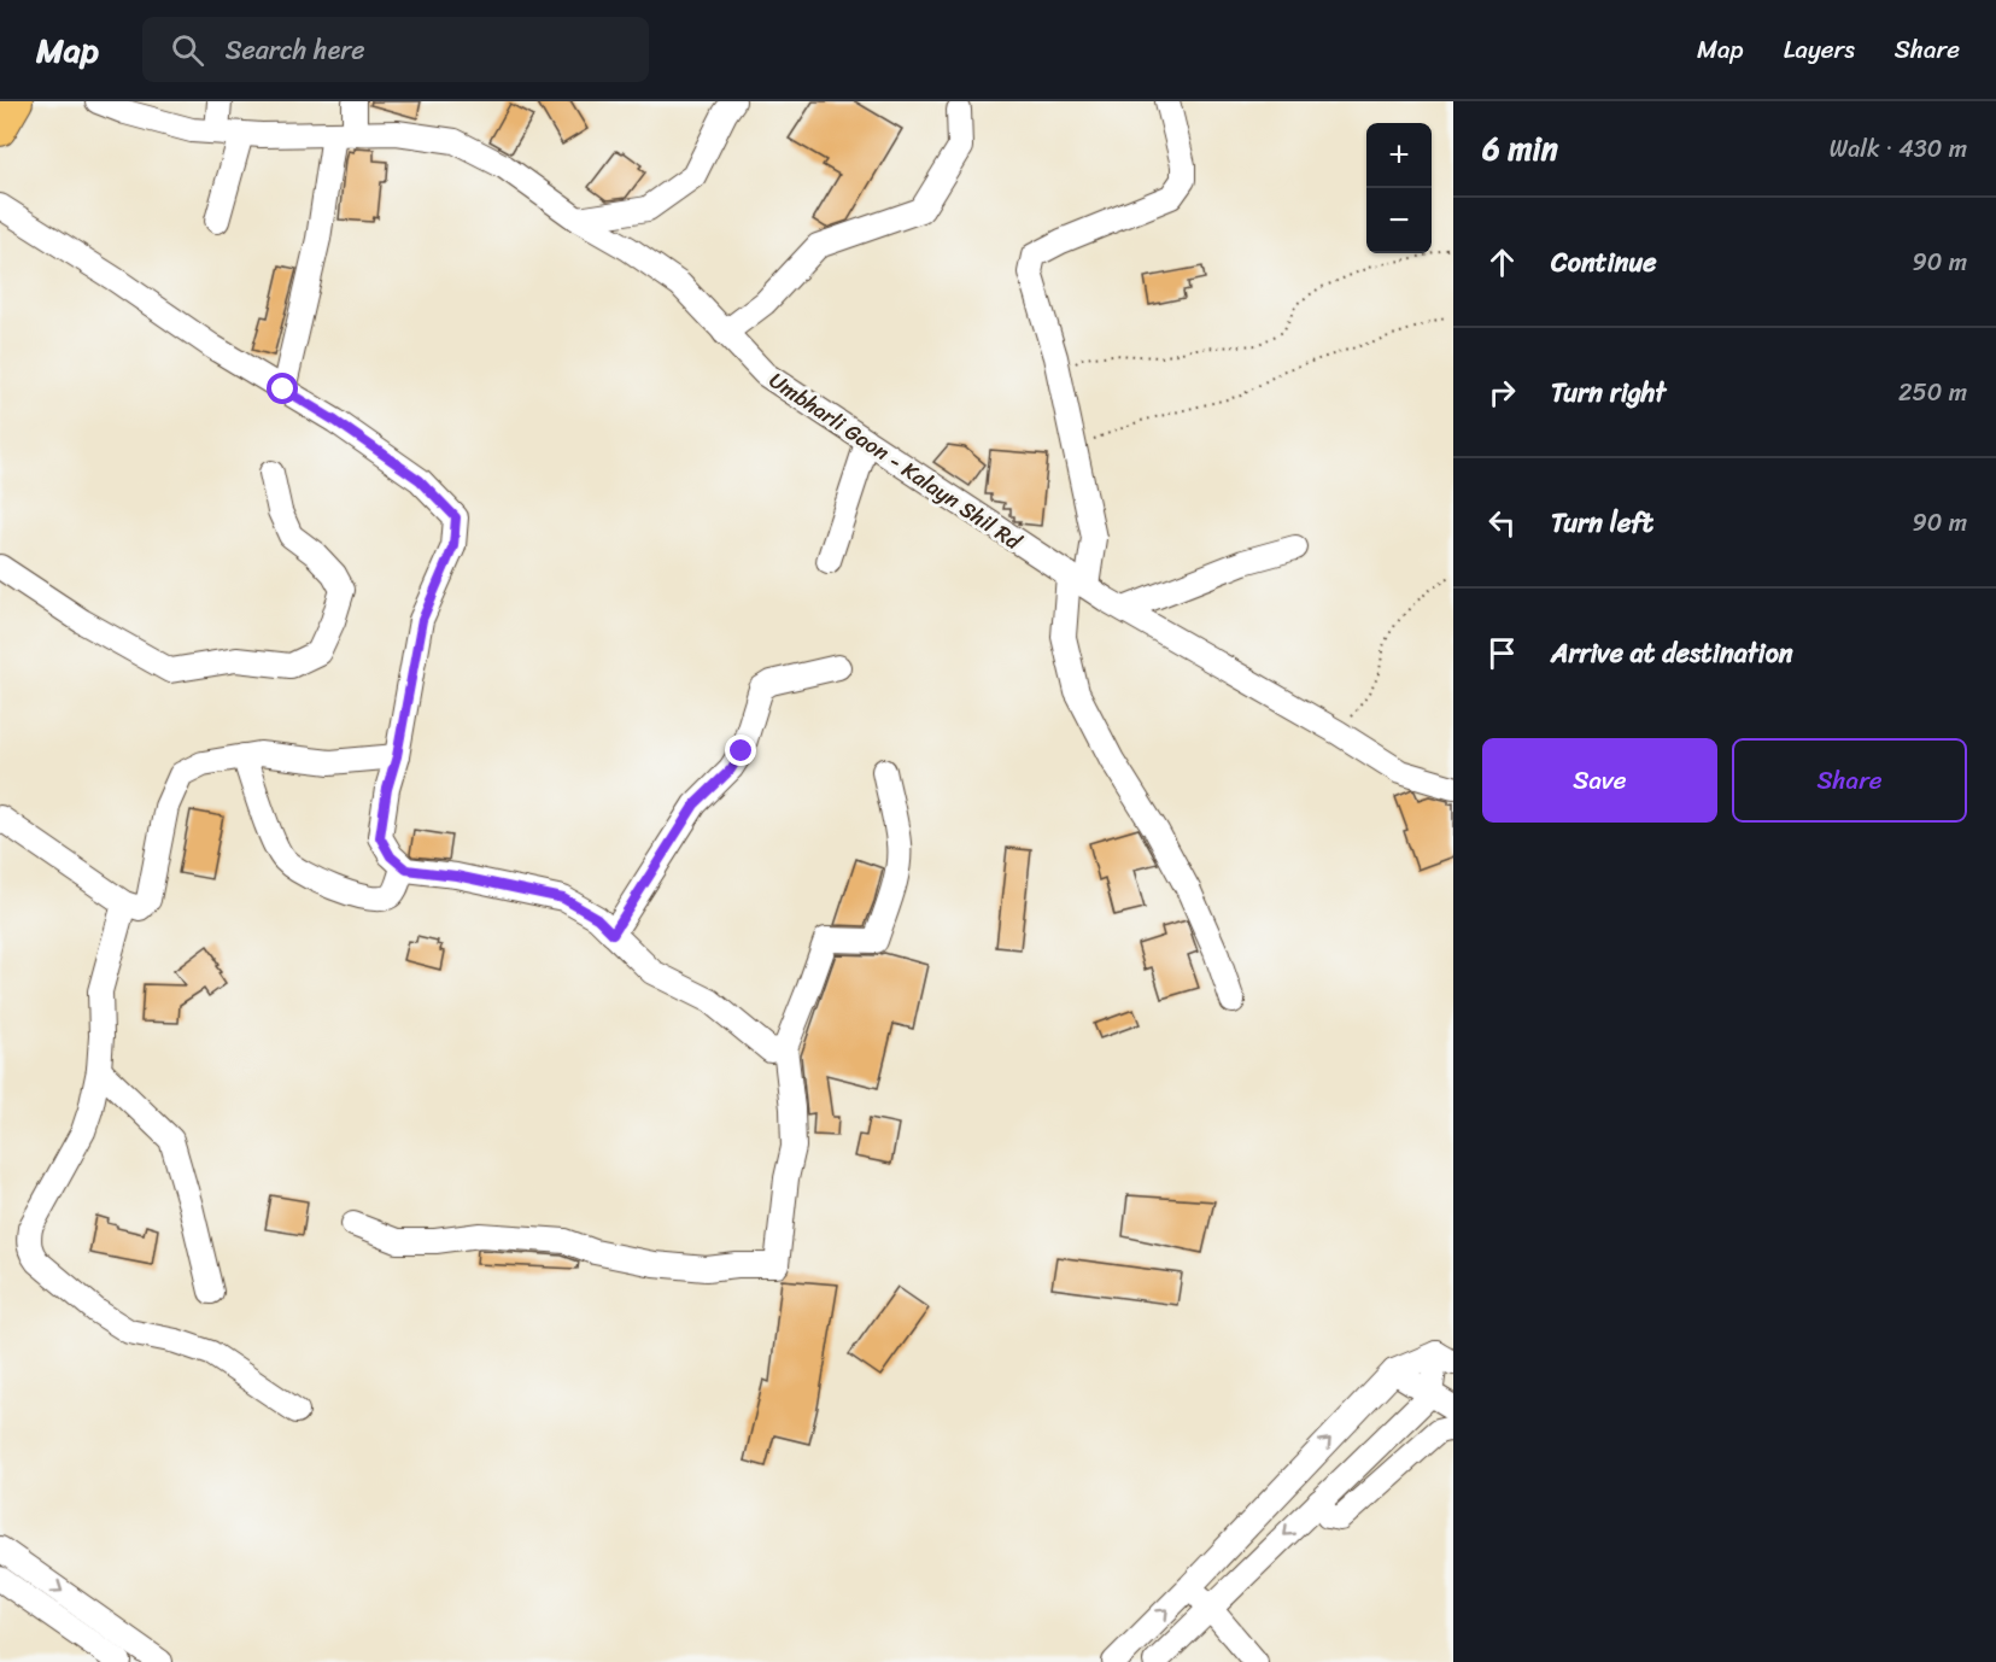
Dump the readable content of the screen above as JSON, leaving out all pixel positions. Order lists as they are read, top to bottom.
{
  "streets": {
    "street": ["Umbharli Gaon - Kalayn Shil Rd"]
  },
  "page": {
    "header": "Map",
    "search": "Search here",
    "nav": ["Map", "Layers", "Share"],
    "heading": ["6 min", "Walk · 430 m"],
    "map_buttons": ["+", "−"],
    "list": [
      ["Continue", "90 m"],
      ["Turn right", "250 m"],
      ["Turn left", "90 m"],
      "Arrive at destination"
    ],
    "buttons": ["Save", "Share"]
  }
}
